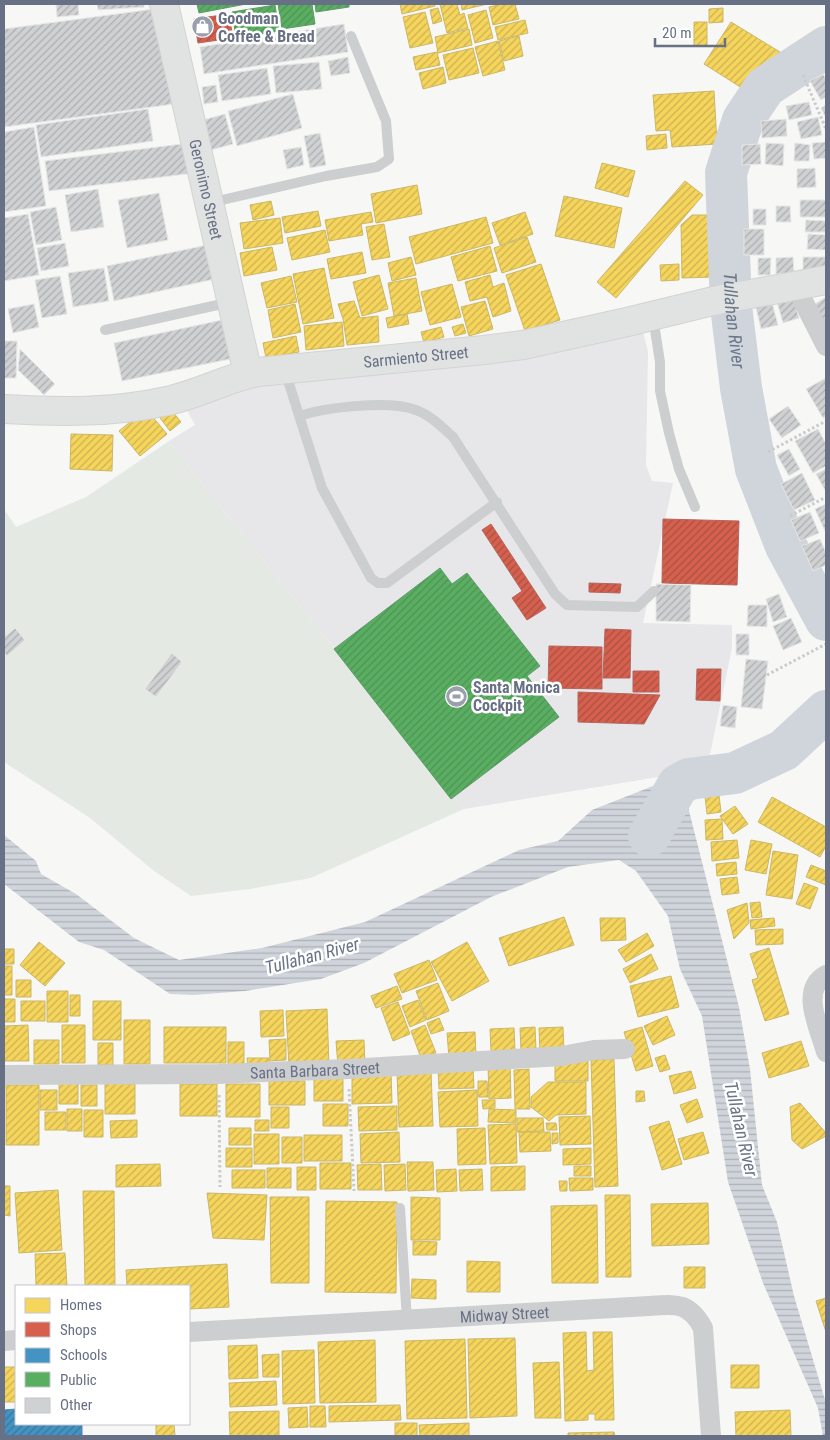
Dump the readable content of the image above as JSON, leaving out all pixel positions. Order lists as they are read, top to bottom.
{
  "streets": {
    "street": [
      "Geronimo Street",
      "Sarmiento Street",
      "Santa Barbara Street",
      "Midway Street"
    ]
  },
  "crossings": [
    ["Geronimo Street", "Sarmiento Street"]
  ],
  "water": ["Tullahan River"],
  "places": {
    "shop": ["Goodman Coffee & Bread"],
    "sports": ["Santa Monica Cockpit"]
  },
  "legend": [
    "Homes",
    "Shops",
    "Schools",
    "Public",
    "Other"
  ],
  "scale_bar": "20 m"
}
